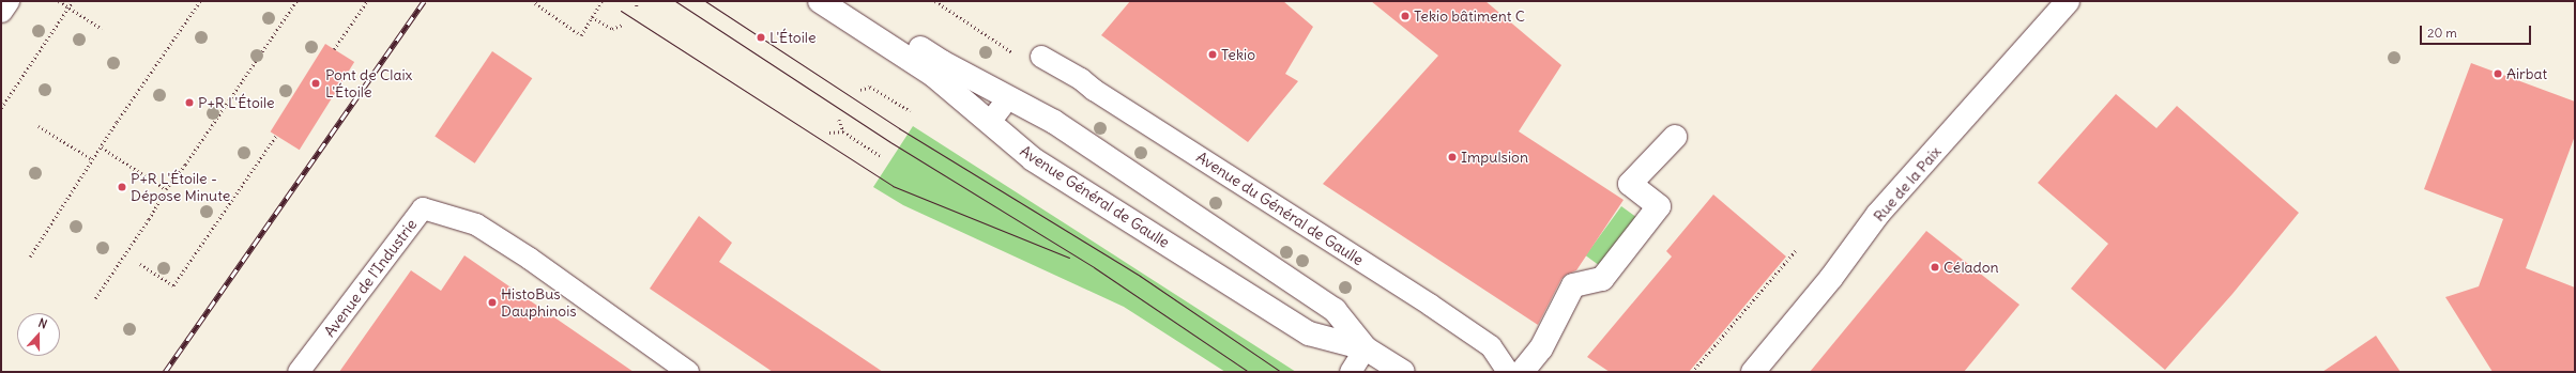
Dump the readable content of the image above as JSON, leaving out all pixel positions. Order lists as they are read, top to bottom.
{
  "streets": {
    "main road": ["Rue de la Paix", "Avenue Général de Gaulle"],
    "lane": ["Avenue du Général de Gaulle", "Avenue de l'Industrie"]
  },
  "places": [
    "Tekio bâtiment C",
    "L'Étoile",
    "Tekio",
    "Airbat",
    "Pont de Claix L'Étoile",
    "P+R L'Étoile",
    "Impulsion",
    "P+R L'Étoile - Dépose Minute",
    "Céladon",
    "HistoBus Dauphinois"
  ],
  "scale_bar": "20 m",
  "north": "top"
}
